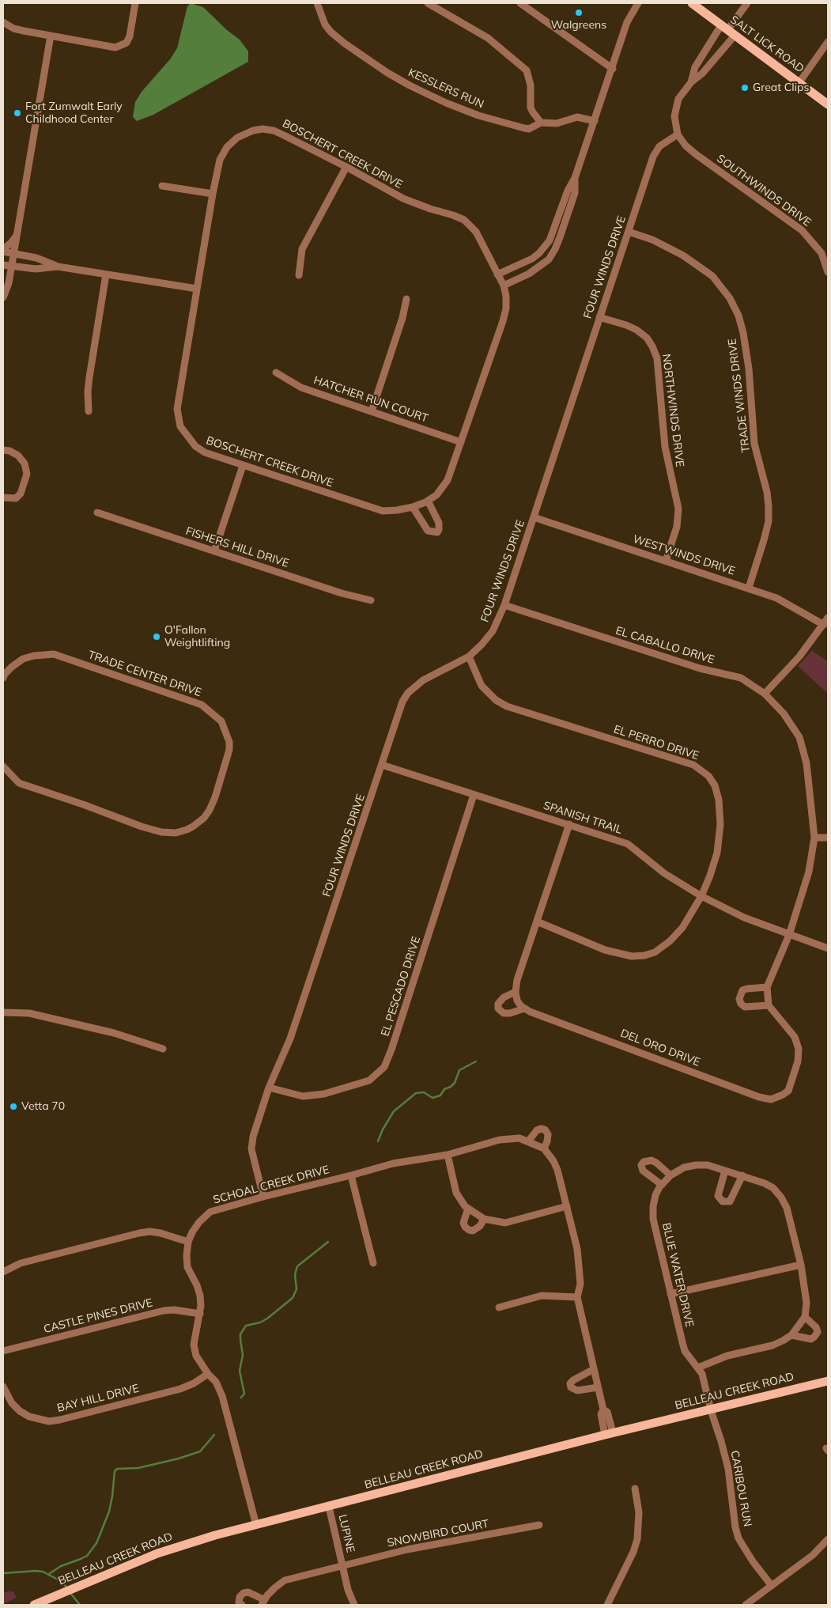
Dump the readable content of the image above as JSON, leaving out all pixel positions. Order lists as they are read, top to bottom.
{
  "streets": {
    "main road": ["SALT LICK ROAD", "BELLEAU CREEK ROAD"],
    "street": [
      "KESSLERS RUN",
      "BOSCHERT CREEK DRIVE",
      "SOUTHWINDS DRIVE",
      "FOUR WINDS DRIVE",
      "TRADE WINDS DRIVE",
      "HATCHER RUN COURT",
      "NORTHWINDS DRIVE",
      "FISHERS HILL DRIVE",
      "WESTWINDS DRIVE",
      "EL CABALLO DRIVE",
      "TRADE CENTER DRIVE",
      "EL PERRO DRIVE",
      "SPANISH TRAIL",
      "EL PESCADO DRIVE",
      "DEL ORO DRIVE",
      "SCHOAL CREEK DRIVE",
      "BLUE WATER DRIVE",
      "CASTLE PINES DRIVE",
      "BAY HILL DRIVE",
      "CARIBOU RUN",
      "LUPINE",
      "SNOWBIRD COURT"
    ]
  },
  "crossings": [
    ["BOSCHERT CREEK DRIVE", "HATCHER RUN COURT"],
    ["SOUTHWINDS DRIVE", "FOUR WINDS DRIVE"],
    ["FOUR WINDS DRIVE", "TRADE WINDS DRIVE"],
    ["FOUR WINDS DRIVE", "NORTHWINDS DRIVE"],
    ["FOUR WINDS DRIVE", "WESTWINDS DRIVE"],
    ["FOUR WINDS DRIVE", "EL CABALLO DRIVE"],
    ["FOUR WINDS DRIVE", "EL PERRO DRIVE"],
    ["FOUR WINDS DRIVE", "SPANISH TRAIL"],
    ["FOUR WINDS DRIVE", "EL PESCADO DRIVE"],
    ["FOUR WINDS DRIVE", "SCHOAL CREEK DRIVE"],
    ["TRADE WINDS DRIVE", "WESTWINDS DRIVE"],
    ["NORTHWINDS DRIVE", "WESTWINDS DRIVE"],
    ["EL CABALLO DRIVE", "SPANISH TRAIL"],
    ["EL CABALLO DRIVE", "DEL ORO DRIVE"],
    ["EL PERRO DRIVE", "SPANISH TRAIL"],
    ["SPANISH TRAIL", "EL PESCADO DRIVE"],
    ["SCHOAL CREEK DRIVE", "CASTLE PINES DRIVE"],
    ["SCHOAL CREEK DRIVE", "BELLEAU CREEK ROAD"],
    ["SCHOAL CREEK DRIVE", "BAY HILL DRIVE"],
    ["BLUE WATER DRIVE", "BELLEAU CREEK ROAD"],
    ["BLUE WATER DRIVE", "CARIBOU RUN"],
    ["BELLEAU CREEK ROAD", "CARIBOU RUN"],
    ["BELLEAU CREEK ROAD", "LUPINE"],
    ["LUPINE", "SNOWBIRD COURT"]
  ],
  "places": [
    "Walgreens",
    "Great Clips",
    "Fort Zumwalt Early Childhood Center",
    "O'Fallon Weightlifting",
    "Vetta 70"
  ]
}
